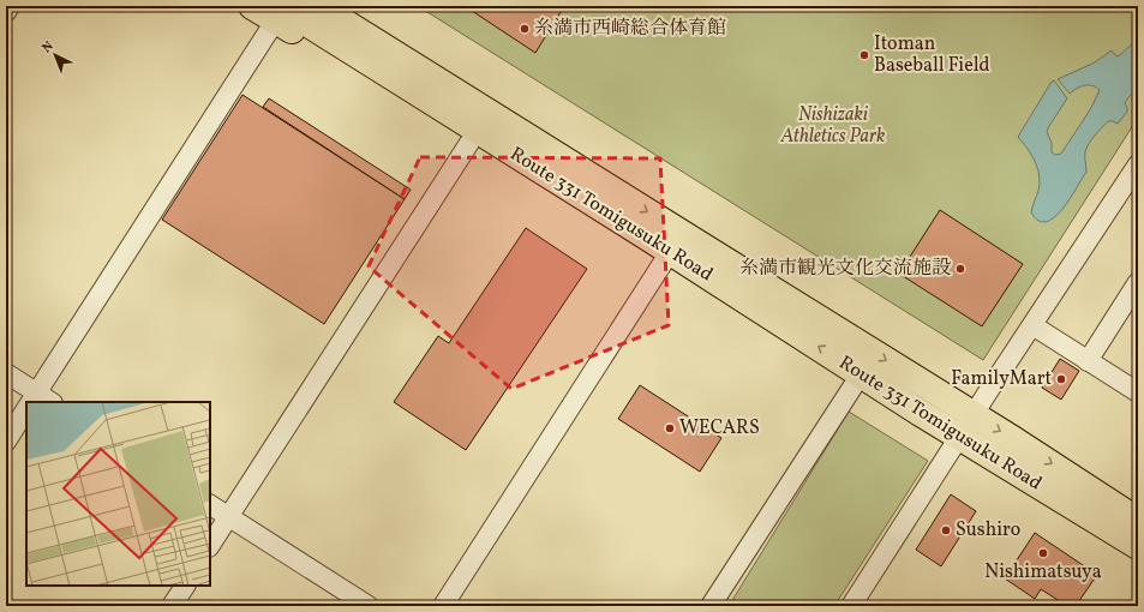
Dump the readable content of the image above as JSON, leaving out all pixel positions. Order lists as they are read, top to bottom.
{
  "streets": {
    "highway": ["Route 331 Tomigusuku Road"]
  },
  "parks": ["Nishizaki Athletics Park"],
  "places": [
    "糸満市西崎総合体育館",
    "Itoman Baseball Field",
    "糸満市観光文化交流施設",
    "FamilyMart",
    "WECARS",
    "Sushiro",
    "Nishimatsuya"
  ],
  "north": "top left"
}
